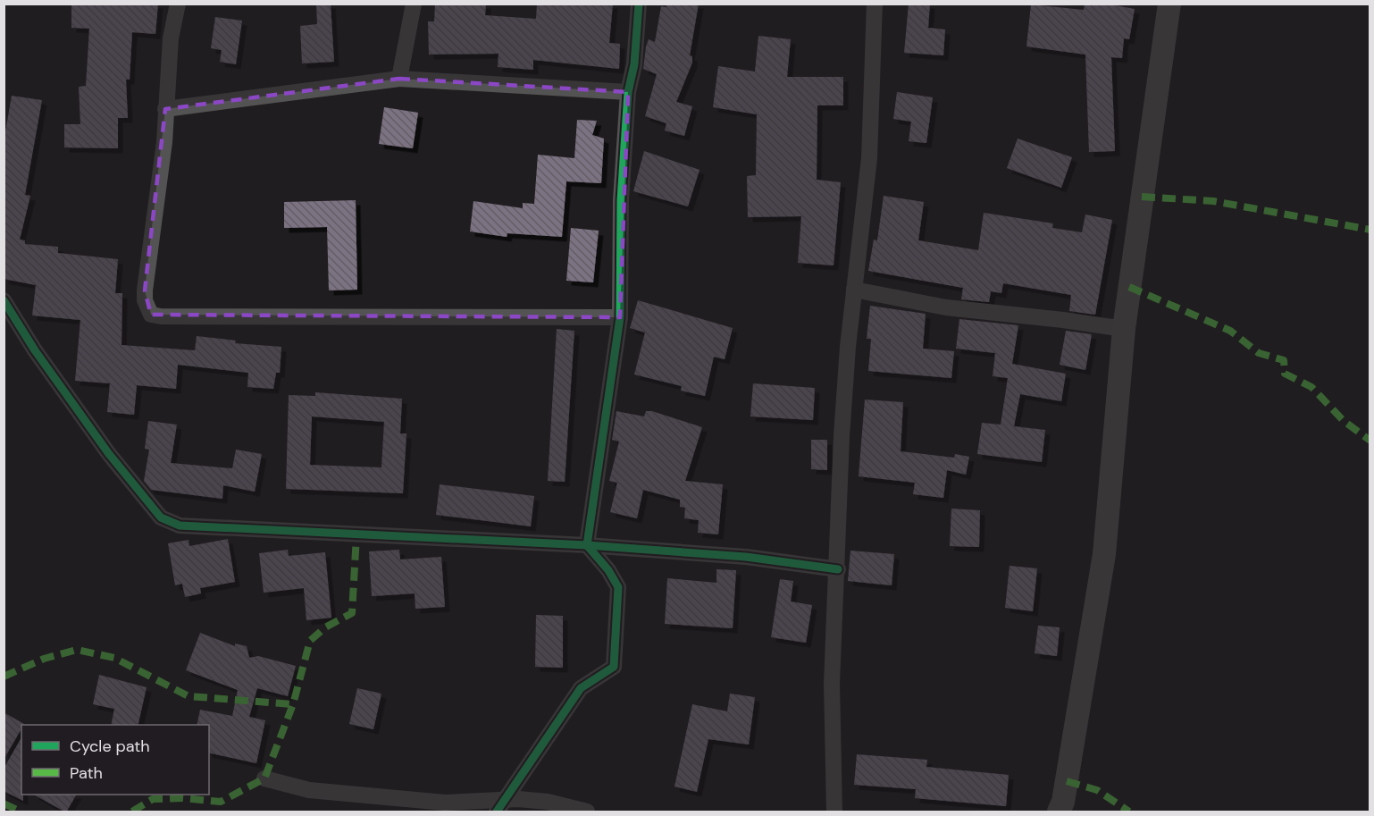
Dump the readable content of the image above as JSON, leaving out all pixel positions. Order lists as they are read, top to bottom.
{
  "legend": ["Cycle path", "Path"]
}
